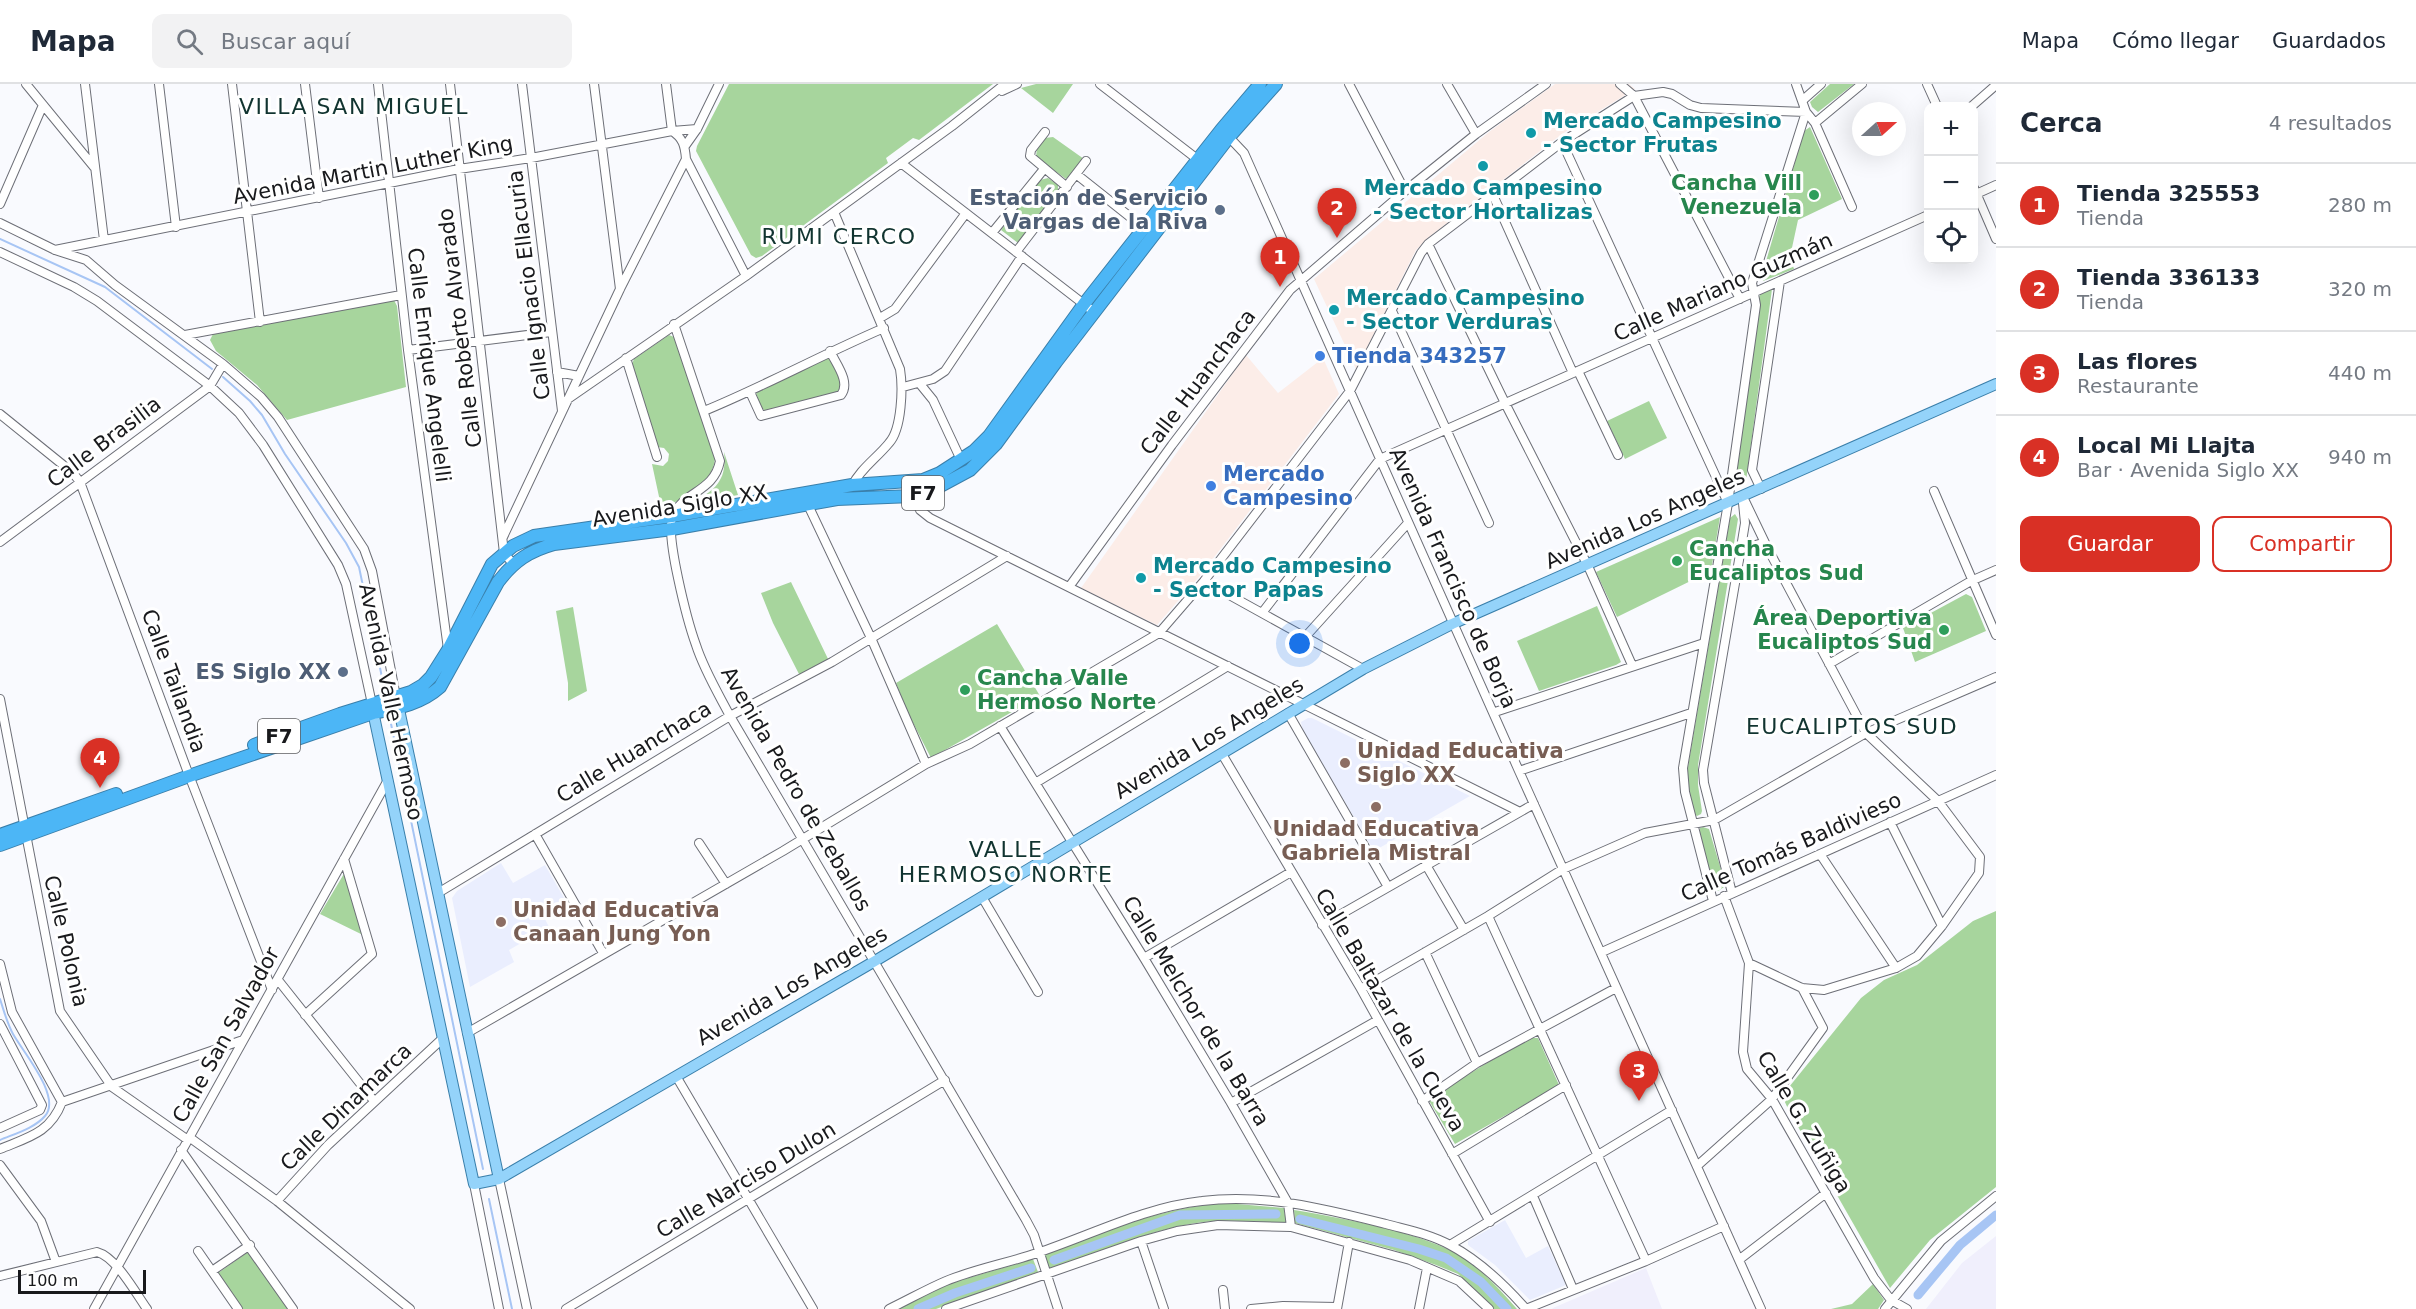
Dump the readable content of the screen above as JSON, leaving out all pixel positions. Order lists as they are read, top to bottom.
{
  "streets": {
    "highway": ["F7", "Avenida Siglo XX"],
    "main road": ["Avenida Los Angeles", "Avenida Valle Hermoso"],
    "street": [
      "Avenida Martin Luther King",
      "Calle Ignacio Ellacuria",
      "Calle Mariano Guzmán",
      "Calle Roberto Alvarado",
      "Calle Enrique Angelelli",
      "Calle Huanchaca",
      "Calle Brasilia",
      "Avenida Francisco de Borja",
      "Calle Tailandia",
      "Avenida Pedro de Zeballos",
      "Calle Tomás Baldivieso",
      "Calle Polonia",
      "Calle Baltazar de la Cueva",
      "Calle Melchor de la Barra",
      "Calle San Salvador",
      "Calle Dinamarca",
      "Calle G. Zuñiga",
      "Calle Narciso Dulon"
    ]
  },
  "crossings": [
    ["Avenida Martin Luther King", "Calle Ignacio Ellacuria"],
    ["Avenida Martin Luther King", "Calle Roberto Alvarado"],
    ["Avenida Martin Luther King", "Calle Enrique Angelelli"],
    ["Calle Mariano Guzmán", "Avenida Francisco de Borja"],
    ["Calle Roberto Alvarado", "Avenida Siglo XX"],
    ["Calle Enrique Angelelli", "Avenida Siglo XX"],
    ["Calle Huanchaca", "Avenida Francisco de Borja"],
    ["Calle Huanchaca", "Avenida Valle Hermoso"],
    ["Calle Huanchaca", "Avenida Pedro de Zeballos"],
    ["Calle Brasilia", "Calle Tailandia"],
    ["Calle Brasilia", "Avenida Valle Hermoso"],
    ["Avenida Siglo XX", "Avenida Francisco de Borja"],
    ["Avenida Siglo XX", "Calle Tailandia"],
    ["Avenida Siglo XX", "Avenida Valle Hermoso"],
    ["Avenida Siglo XX", "Avenida Pedro de Zeballos"],
    ["Avenida Siglo XX", "Calle Polonia"],
    ["Avenida Los Angeles", "Avenida Francisco de Borja"],
    ["Avenida Los Angeles", "Avenida Valle Hermoso"],
    ["Avenida Los Angeles", "Avenida Pedro de Zeballos"],
    ["Avenida Los Angeles", "Calle Baltazar de la Cueva"],
    ["Avenida Los Angeles", "Calle Melchor de la Barra"],
    ["Avenida Francisco de Borja", "Calle Tomás Baldivieso"],
    ["Calle Tailandia", "Calle San Salvador"],
    ["Avenida Valle Hermoso", "Calle San Salvador"],
    ["Avenida Valle Hermoso", "Calle Dinamarca"],
    ["Avenida Pedro de Zeballos", "Calle Narciso Dulon"],
    ["Calle Polonia", "Calle San Salvador"],
    ["Calle Polonia", "Calle Dinamarca"]
  ],
  "districts": [
    "VILLA SAN MIGUEL",
    "RUMI CERCO",
    "EUCALIPTOS SUD",
    "VALLE HERMOSO NORTE"
  ],
  "places": [
    "Mercado Campesino - Sector Frutas",
    "Mercado Campesino - Sector Hortalizas",
    "Cancha Vill Venezuela",
    "Estación de Servicio Vargas de la Riva",
    "Mercado Campesino - Sector Verduras",
    "Tienda 343257",
    "Mercado Campesino",
    "Cancha Eucaliptos Sud",
    "Mercado Campesino - Sector Papas",
    "Área Deportiva Eucaliptos Sud",
    "ES Siglo XX",
    "Cancha Valle Hermoso Norte",
    "Unidad Educativa Siglo XX",
    "Unidad Educativa Gabriela Mistral",
    "Unidad Educativa Canaan Jung Yon"
  ],
  "scale_bar": "100 m",
  "north": "right",
  "page": {
    "header": "Mapa",
    "search": "Buscar aquí",
    "nav": ["Mapa", "Cómo llegar", "Guardados"],
    "heading": ["Cerca", "4 resultados"],
    "map_buttons": ["+", "−"],
    "list": [
      {
        "mark": "1",
        "name": "Tienda 325553",
        "note": "Tienda",
        "value": "280 m"
      },
      {
        "mark": "2",
        "name": "Tienda 336133",
        "note": "Tienda",
        "value": "320 m"
      },
      {
        "mark": "3",
        "name": "Las flores",
        "note": "Restaurante",
        "value": "440 m"
      },
      {
        "mark": "4",
        "name": "Local Mi Llajta",
        "note": "Bar · Avenida Siglo XX",
        "value": "940 m"
      }
    ],
    "pins": [
      "2",
      "1",
      "4",
      "3"
    ],
    "buttons": ["Guardar", "Compartir"],
    "scale": "100 m"
  }
}
